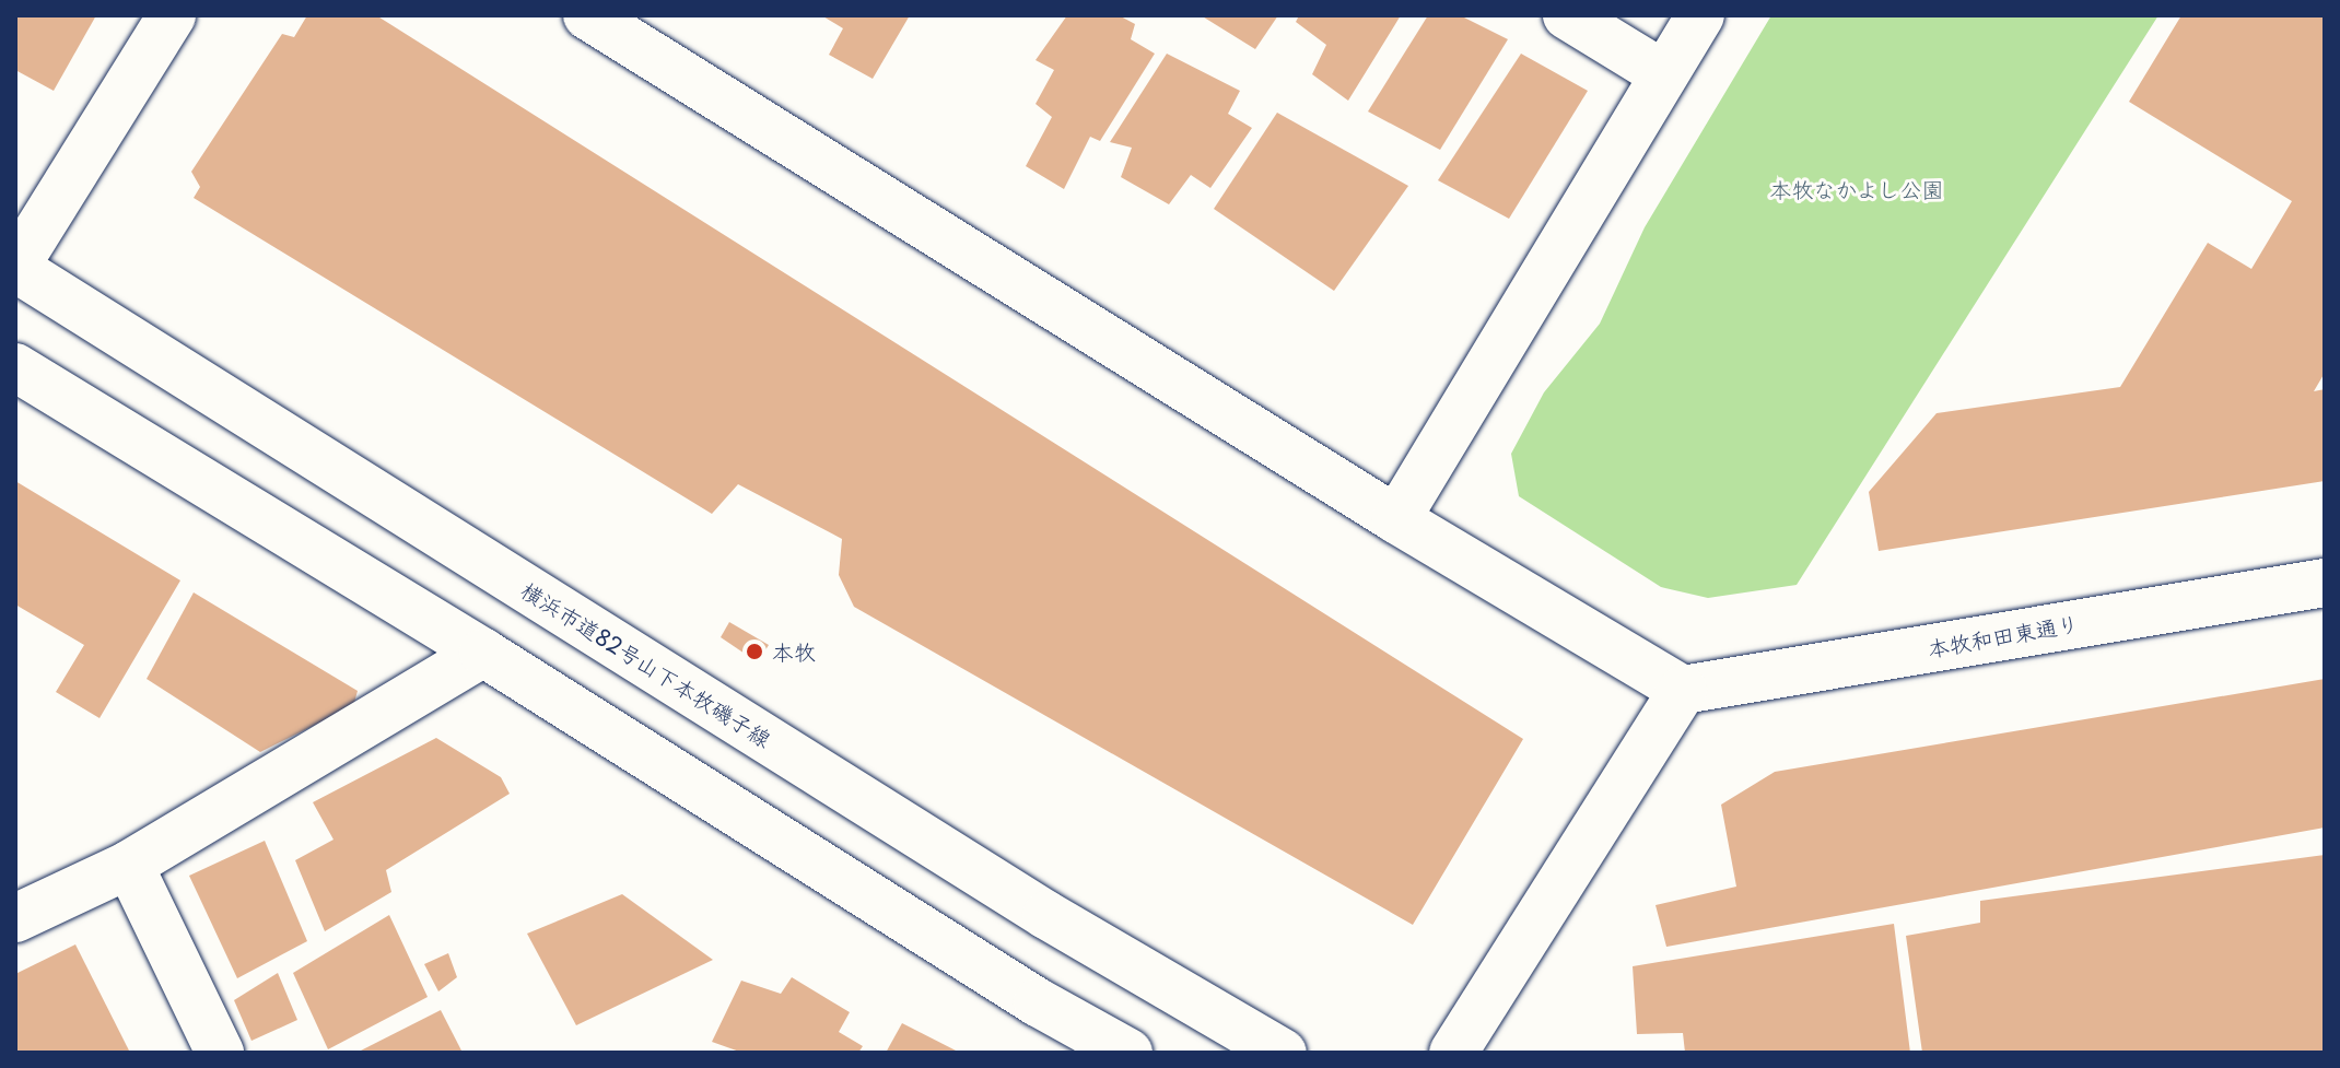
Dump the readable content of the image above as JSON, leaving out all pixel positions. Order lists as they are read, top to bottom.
{
  "streets": {
    "street": ["本牧和田東通り", "横浜市道82号山下本牧磯子線"]
  },
  "parks": ["本牧なかよし公園"],
  "places": ["本牧"]
}
